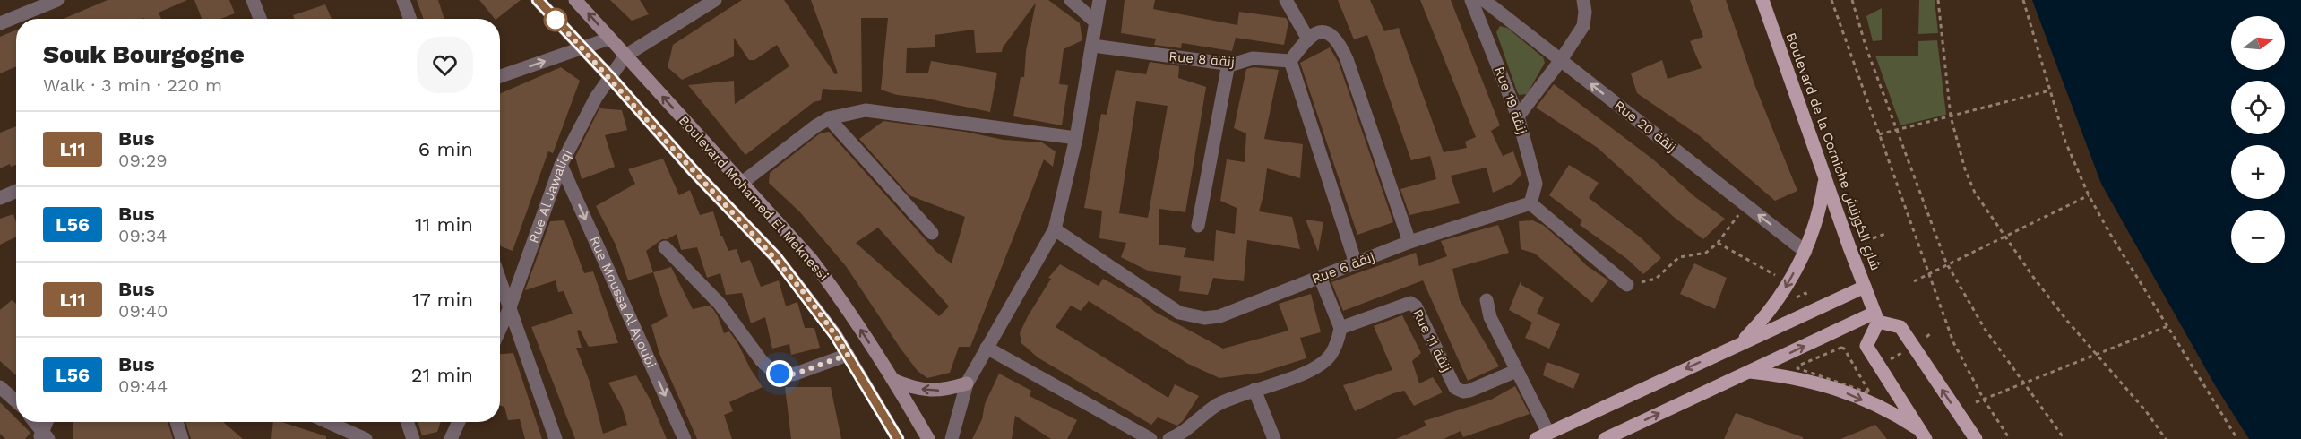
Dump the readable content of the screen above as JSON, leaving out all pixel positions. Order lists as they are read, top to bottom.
{
  "streets": {
    "main road": ["Boulevard de la Corniche شارع الكورنيش", "Boulevard Mohamed El Meknessi"],
    "street": [
      "Rue 8 زنقة",
      "Rue 19 زنقة",
      "Rue 20 زنقة",
      "Rue Al Jawaliqi",
      "Rue 6 زنقة",
      "Rue Moussa Al Ayoubi",
      "Rue 11 زنقة"
    ]
  },
  "crossings": [
    ["Rue 19 زنقة", "Rue 6 زنقة"],
    ["Rue Al Jawaliqi", "Boulevard Mohamed El Meknessi"],
    ["Rue Al Jawaliqi", "Rue Moussa Al Ayoubi"]
  ],
  "one_way": ["Rue 20 زنقة"],
  "lines": ["bus line L11"],
  "north": "right",
  "page": {
    "map_buttons": ["+", "−"],
    "heading": ["Souk Bourgogne", "Walk · 3 min · 220 m"],
    "list": [
      {
        "mark": "L11",
        "name": "Bus",
        "note": "09:29",
        "value": "6 min"
      },
      {
        "mark": "L56",
        "name": "Bus",
        "note": "09:34",
        "value": "11 min"
      },
      {
        "mark": "L11",
        "name": "Bus",
        "note": "09:40",
        "value": "17 min"
      },
      {
        "mark": "L56",
        "name": "Bus",
        "note": "09:44",
        "value": "21 min"
      }
    ]
  }
}
